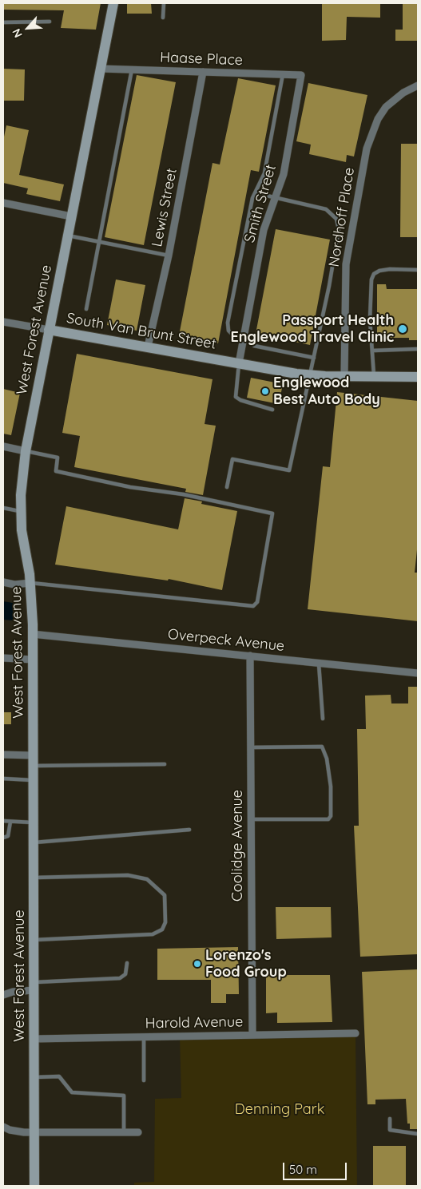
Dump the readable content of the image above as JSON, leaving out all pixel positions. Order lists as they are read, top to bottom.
{
  "streets": {
    "street": [
      "Haase Place",
      "Smith Street",
      "Lewis Street",
      "Nordhoff Place",
      "West Forest Avenue",
      "South Van Brunt Street",
      "Overpeck Avenue",
      "Coolidge Avenue",
      "Harold Avenue"
    ]
  },
  "crossings": [
    ["Haase Place", "Smith Street"],
    ["Haase Place", "Lewis Street"],
    ["Haase Place", "West Forest Avenue"],
    ["Smith Street", "South Van Brunt Street"],
    ["Lewis Street", "South Van Brunt Street"],
    ["Nordhoff Place", "South Van Brunt Street"],
    ["West Forest Avenue", "South Van Brunt Street"],
    ["West Forest Avenue", "Overpeck Avenue"],
    ["West Forest Avenue", "Harold Avenue"],
    ["Overpeck Avenue", "Coolidge Avenue"],
    ["Coolidge Avenue", "Harold Avenue"]
  ],
  "parks": ["Denning Park"],
  "places": ["Passport Health Englewood Travel Clinic", "Englewood Best Auto Body", "Lorenzo's Food Group"],
  "scale_bar": "50 m",
  "north": "bottom left"
}
